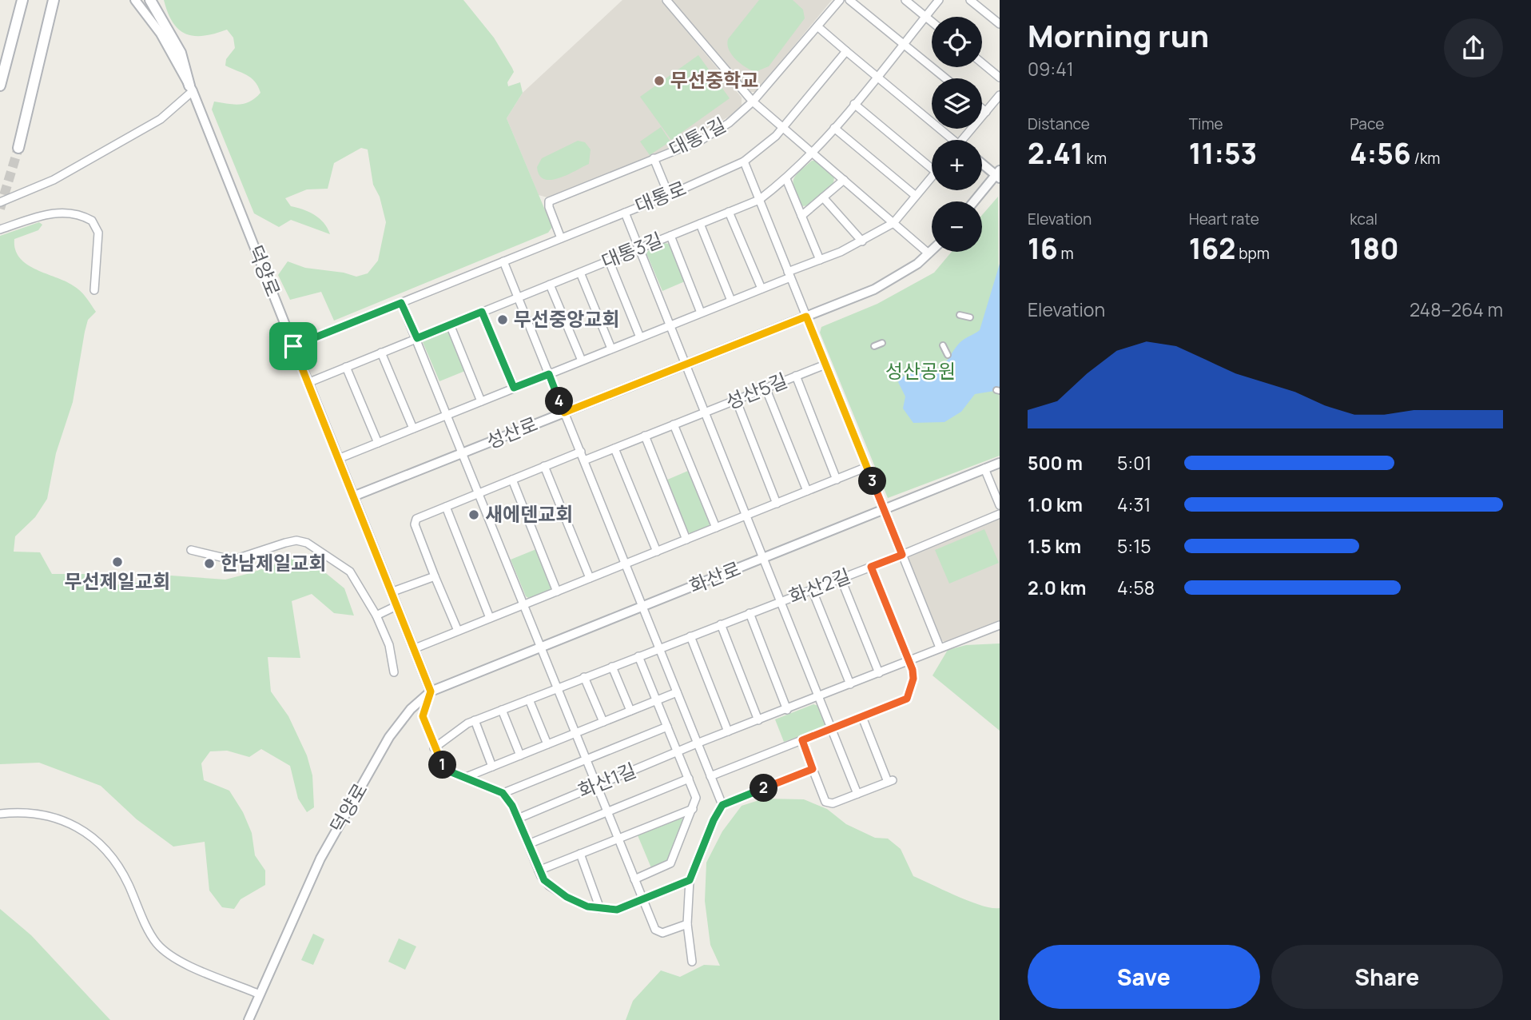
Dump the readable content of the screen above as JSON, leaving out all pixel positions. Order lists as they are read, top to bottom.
{
  "streets": {
    "street": [
      "대통1길",
      "대통로",
      "대통3길",
      "덕양로",
      "성산5길",
      "성산로",
      "화산로",
      "화산2길",
      "화산1길"
    ]
  },
  "crossings": [
    ["대통1길", "대통로"],
    ["대통로", "덕양로"],
    ["대통3길", "덕양로"],
    ["덕양로", "성산로"],
    ["덕양로", "화산로"]
  ],
  "parks": ["성산공원"],
  "places": [
    "무선중학교",
    "무선중앙교회",
    "새에덴교회",
    "무선제일교회",
    "한남제일교회"
  ],
  "page": {
    "heading": ["Morning run", "09:41"],
    "map_buttons": ["+", "−"],
    "stats": [
      ["Distance", "2.41 km"],
      ["Time", "11:53"],
      ["Pace", "4:56 /km"],
      ["Elevation", "16 m"],
      ["Heart rate", "162 bpm"],
      ["kcal", "180"]
    ],
    "chart": ["Elevation", "248–264 m"],
    "pins": [
      "4",
      "3",
      "1",
      "2"
    ],
    "list": [
      {
        "name": "500 m",
        "note": "5:01"
      },
      {
        "name": "1.0 km",
        "note": "4:31"
      },
      {
        "name": "1.5 km",
        "note": "5:15"
      },
      {
        "name": "2.0 km",
        "note": "4:58"
      }
    ],
    "buttons": ["Save", "Share"]
  }
}
